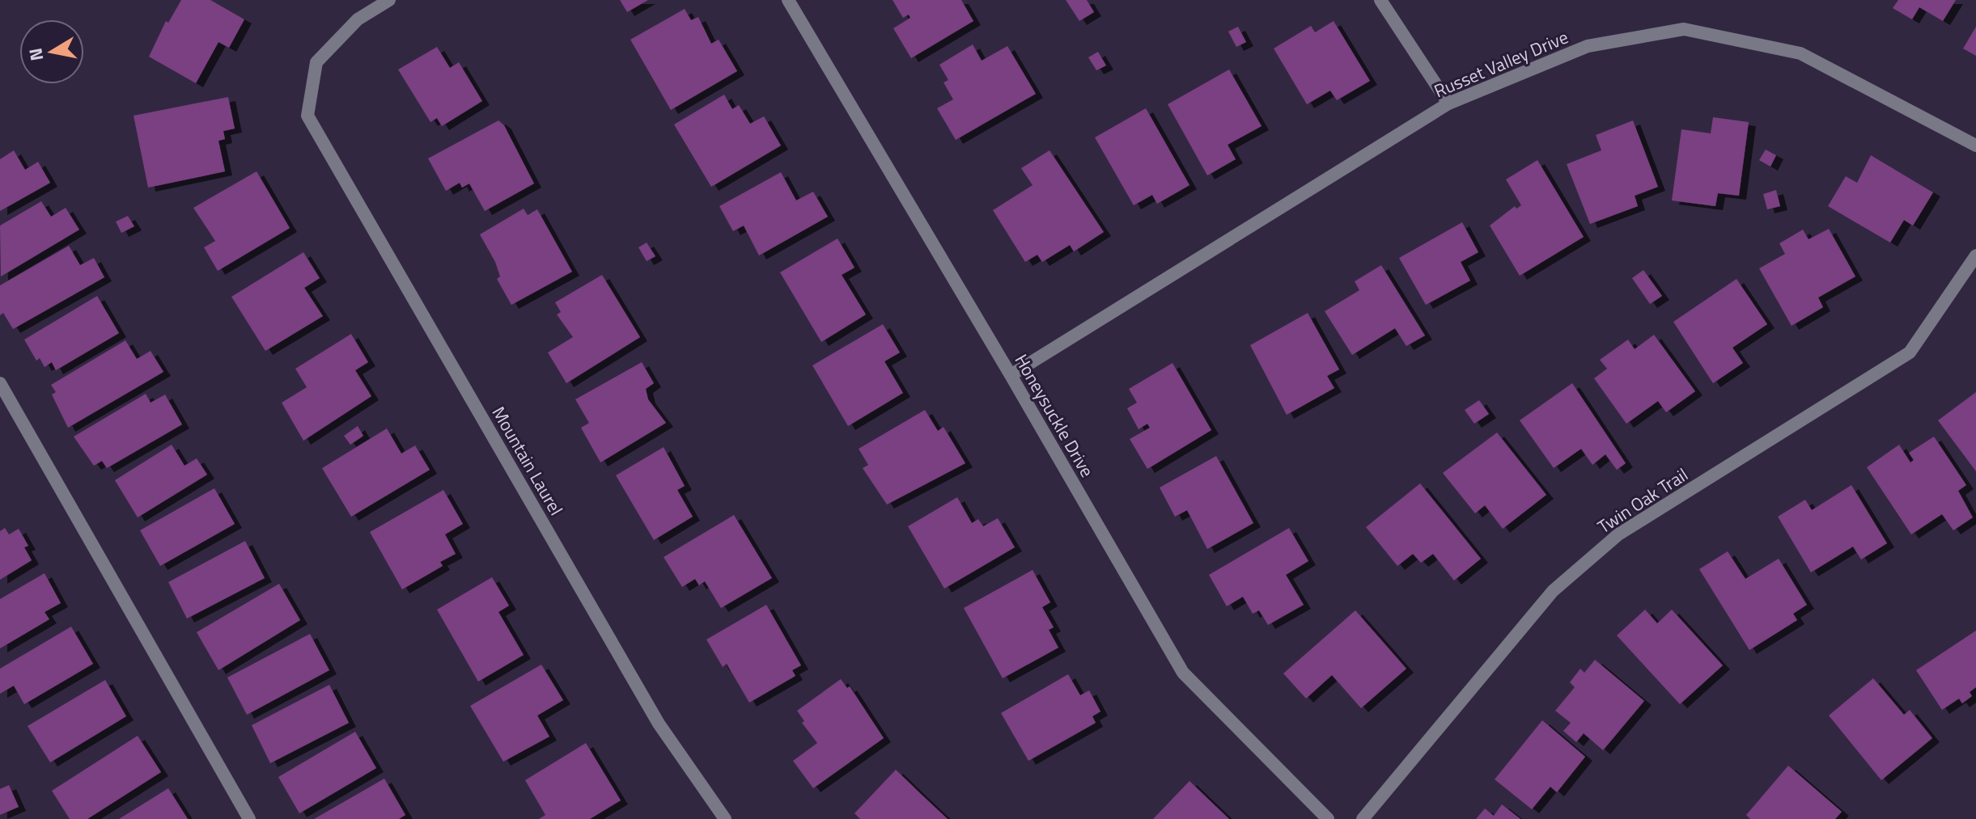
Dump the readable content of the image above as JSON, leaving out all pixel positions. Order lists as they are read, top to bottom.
{
  "streets": {
    "street": [
      "Russet Valley Drive",
      "Honeysuckle Drive",
      "Mountain Laurel",
      "Twin Oak Trail"
    ]
  },
  "crossings": [
    ["Russet Valley Drive", "Honeysuckle Drive"]
  ],
  "north": "left"
}
